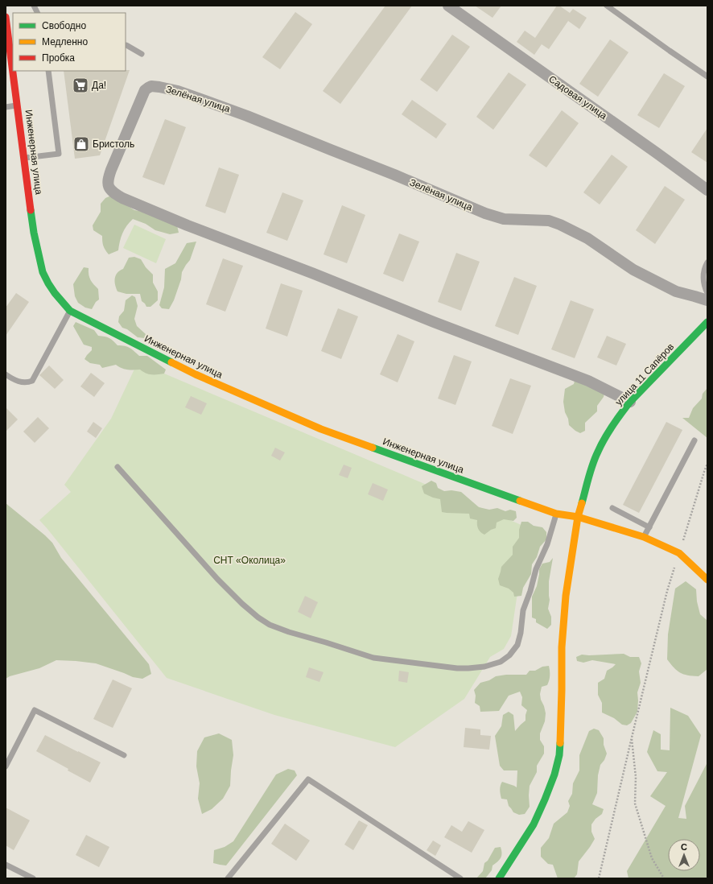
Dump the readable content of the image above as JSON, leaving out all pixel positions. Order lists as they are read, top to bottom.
{
  "streets": {
    "street": [
      "Садовая улица",
      "Зелёная улица",
      "Инженерная улица",
      "улица 11 Сапёров"
    ]
  },
  "crossings": [
    ["Зелёная улица", "улица 11 Сапёров"],
    ["Инженерная улица", "улица 11 Сапёров"]
  ],
  "parks": ["СНТ «Околица»"],
  "places": {
    "supermarket": ["Да!"],
    "shop": ["Бристоль"]
  },
  "legend": ["Свободно", "Медленно", "Пробка"],
  "north": "top"
}
